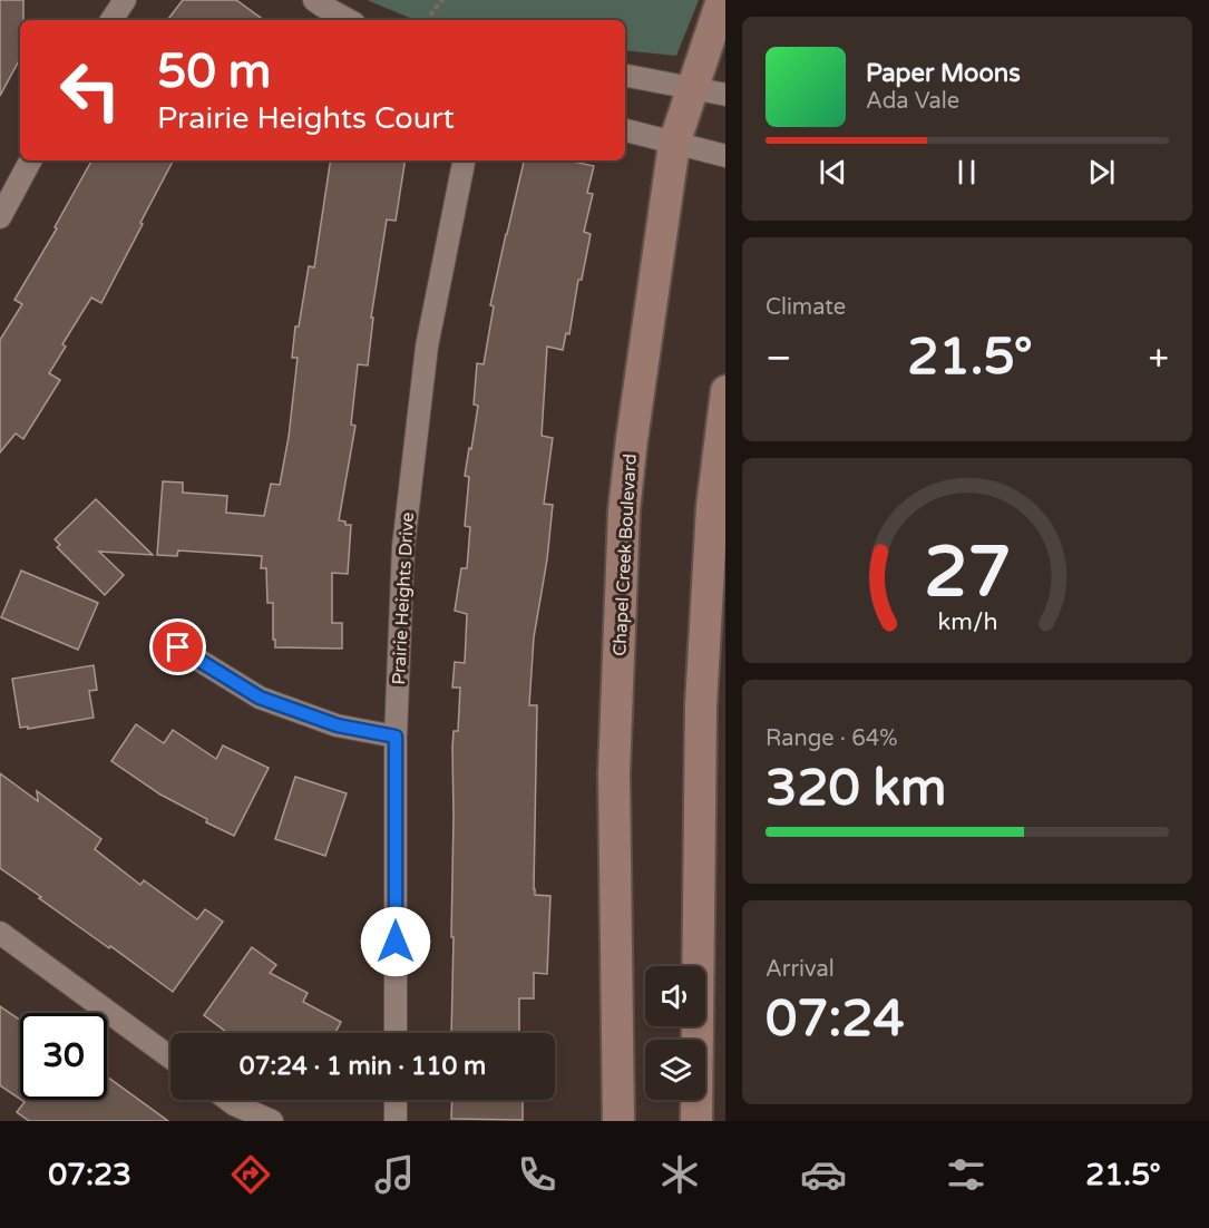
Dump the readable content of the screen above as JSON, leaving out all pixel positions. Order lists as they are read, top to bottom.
{
  "streets": {
    "main road": ["Chapel Creek Boulevard"],
    "street": ["Prairie Heights Drive"]
  },
  "page": {
    "turn": ["50 m", "Prairie Heights Court"],
    "song": ["Paper Moons", "Ada Vale"],
    "tile": [
      "Climate",
      ["Range · 64%", "320 km"],
      ["Arrival", "07:24"]
    ],
    "heat": ["−", "21.5°", "+"],
    "limit": "30",
    "trip": "07:24 · 1 min · 110 m",
    "tabs": ["07:23", "21.5°"],
    "gauge": ["27", "km/h"]
  }
}
